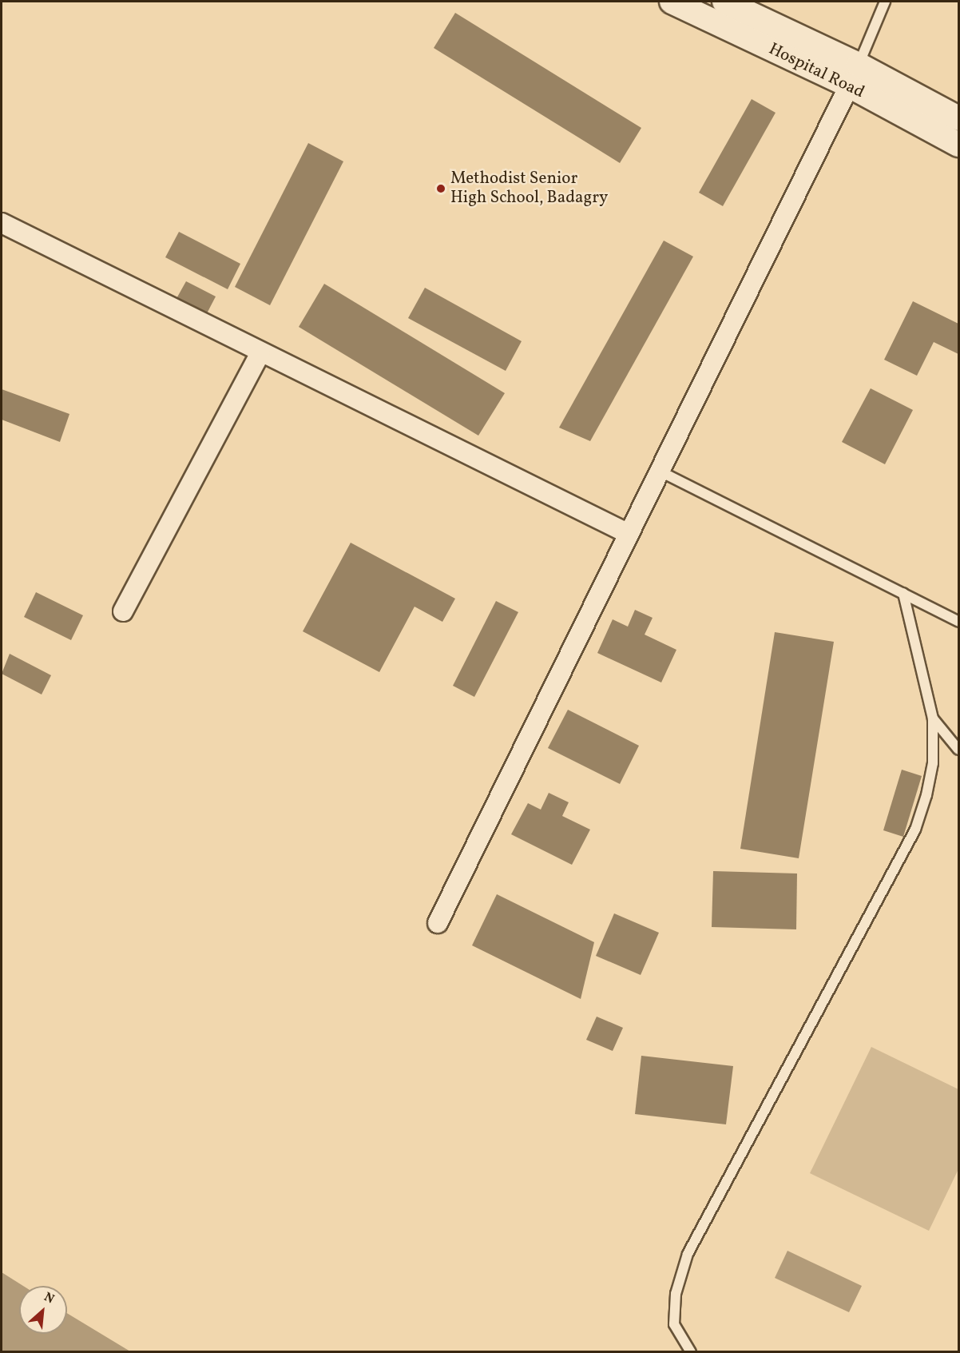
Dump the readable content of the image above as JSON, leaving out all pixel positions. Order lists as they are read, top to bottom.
{
  "streets": {
    "street": ["Hospital Road"]
  },
  "places": ["Methodist Senior High School, Badagry"],
  "north": "top right"
}
